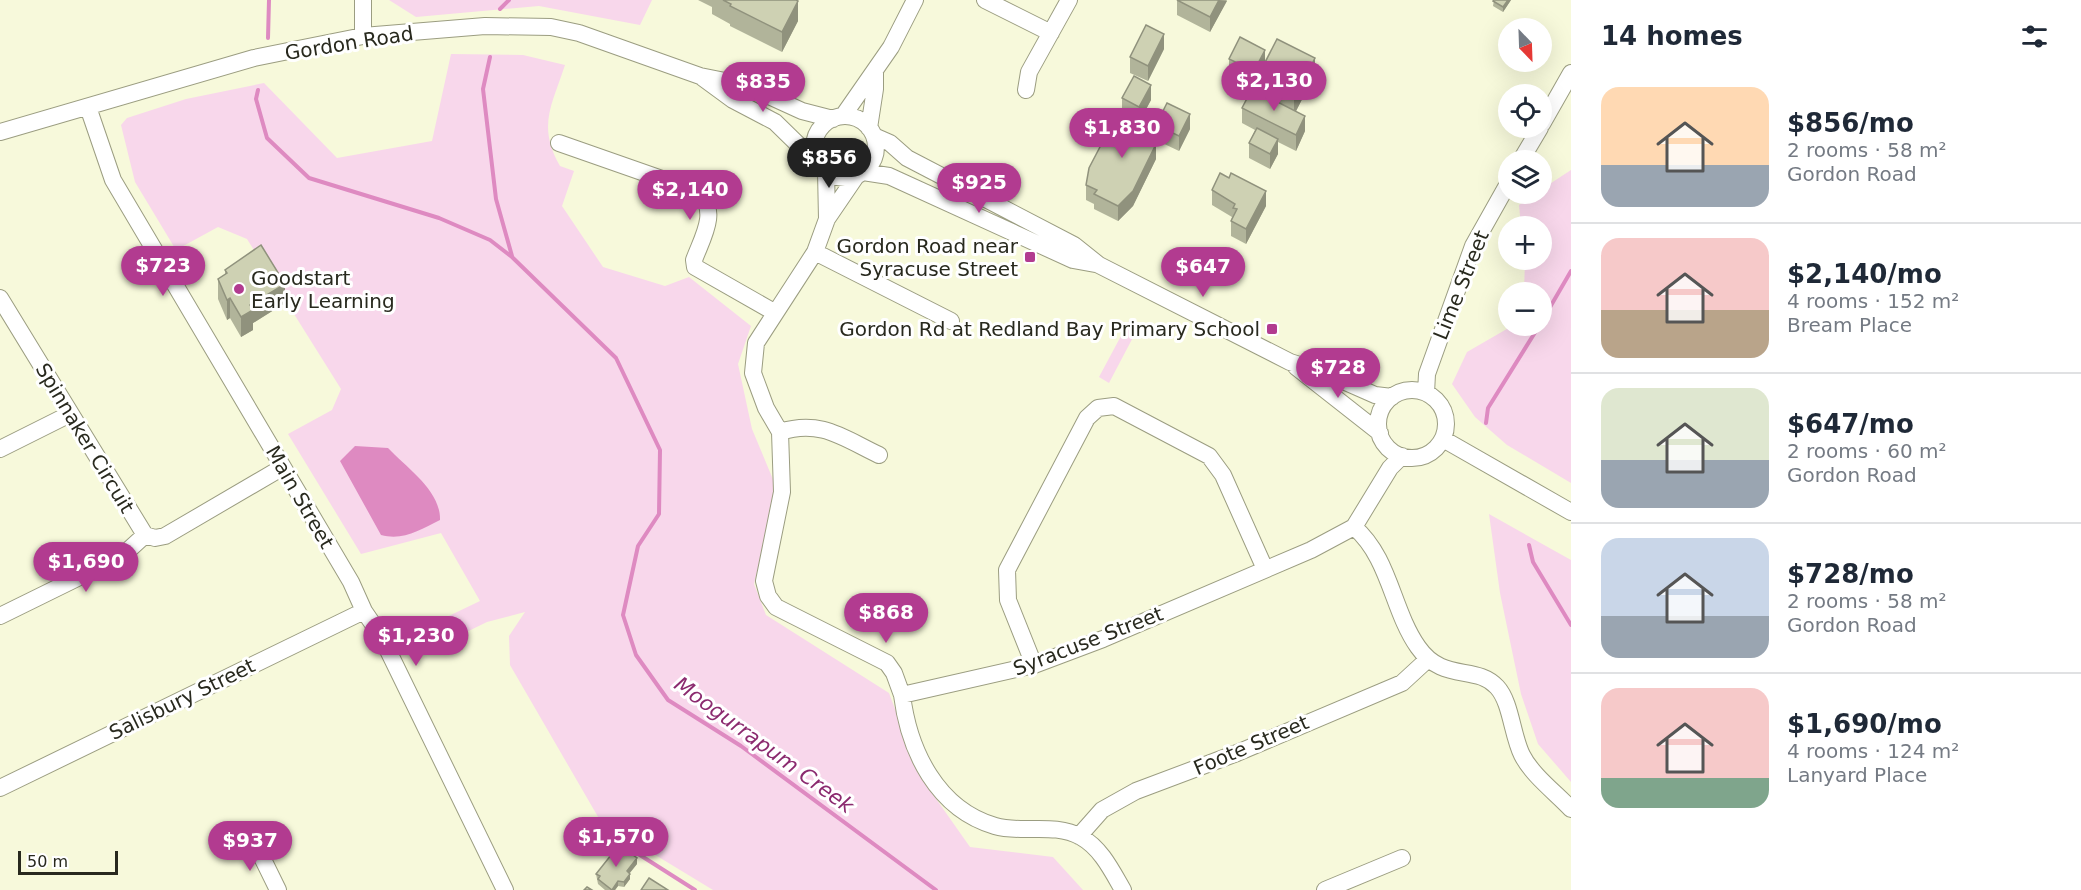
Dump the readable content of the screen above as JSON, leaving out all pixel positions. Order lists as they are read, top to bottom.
{
  "streets": {
    "street": [
      "Gordon Road",
      "Lime Street",
      "Spinnaker Circuit",
      "Main Street",
      "Syracuse Street",
      "Salisbury Street",
      "Foote Street"
    ]
  },
  "crossings": [
    ["Gordon Road", "Main Street"],
    ["Spinnaker Circuit", "Main Street"],
    ["Main Street", "Salisbury Street"]
  ],
  "water": ["Moogurrapum Creek"],
  "places": {
    "transit": ["Gordon Road near Syracuse Street", "Gordon Rd at Redland Bay Primary School"],
    "other": ["Goodstart Early Learning"]
  },
  "scale_bar": "50 m",
  "north": "bottom right",
  "page": {
    "heading": "14 homes",
    "map_buttons": ["+", "−"],
    "price": [
      "$2,130",
      "$835",
      "$1,830",
      "$856",
      "$925",
      "$2,140",
      "$723",
      "$647",
      "$728",
      "$1,690",
      "$868",
      "$1,230",
      "$1,570",
      "$937"
    ],
    "list": [
      {
        "name": "$856/mo",
        "note": "2 rooms · 58 m² · Gordon Road"
      },
      {
        "name": "$2,140/mo",
        "note": "4 rooms · 152 m² · Bream Place"
      },
      {
        "name": "$647/mo",
        "note": "2 rooms · 60 m² · Gordon Road"
      },
      {
        "name": "$728/mo",
        "note": "2 rooms · 58 m² · Gordon Road"
      },
      {
        "name": "$1,690/mo",
        "note": "4 rooms · 124 m² · Lanyard Place"
      }
    ],
    "scale": "50 m"
  }
}
